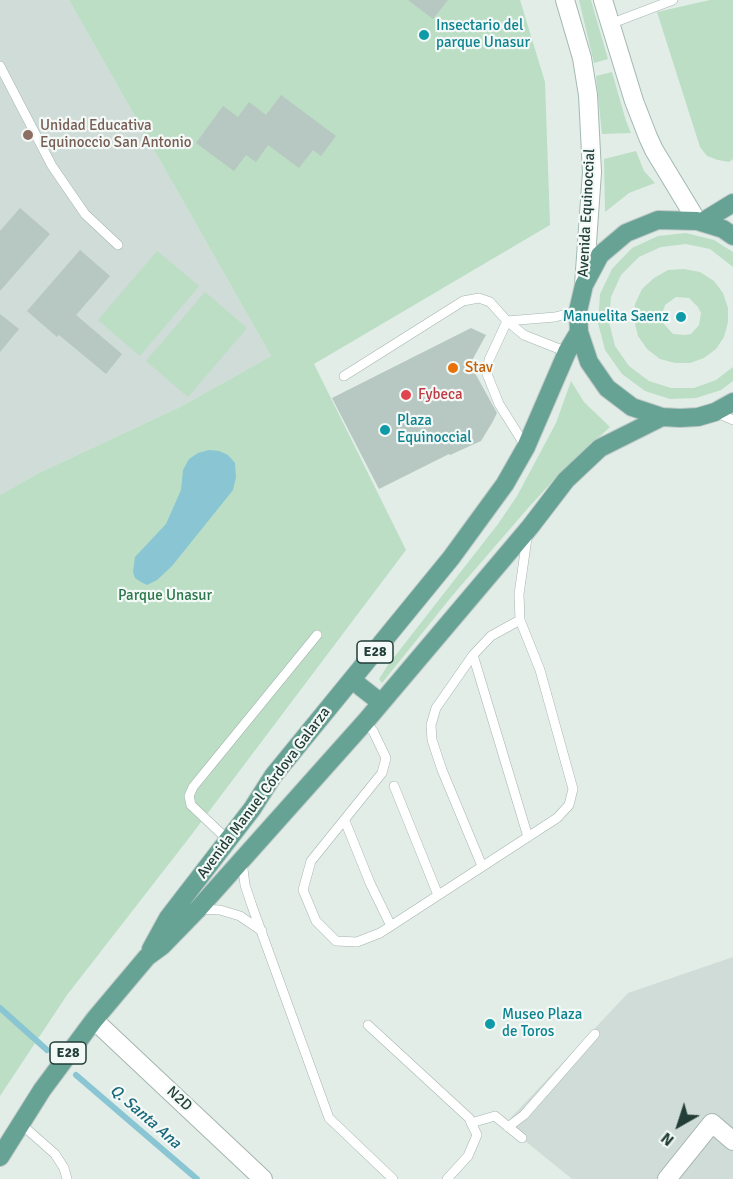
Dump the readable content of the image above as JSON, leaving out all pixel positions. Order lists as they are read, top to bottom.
{
  "streets": {
    "main road": [
      "Avenida Equinoccial",
      "E28",
      "Avenida Manuel Córdova Galarza",
      "N2D"
    ]
  },
  "crossings": [
    ["Avenida Equinoccial", "E28"],
    ["E28", "Avenida Manuel Córdova Galarza"],
    ["Avenida Manuel Córdova Galarza", "N2D"]
  ],
  "water": ["Q. Santa Ana"],
  "parks": ["Parque Unasur"],
  "places": [
    "Insectario del parque Unasur",
    "Unidad Educativa Equinoccio San Antonio",
    "Manuelita Saenz",
    "Stav",
    "Fybeca",
    "Plaza Equinoccial",
    "Museo Plaza de Toros"
  ],
  "north": "bottom left"
}
